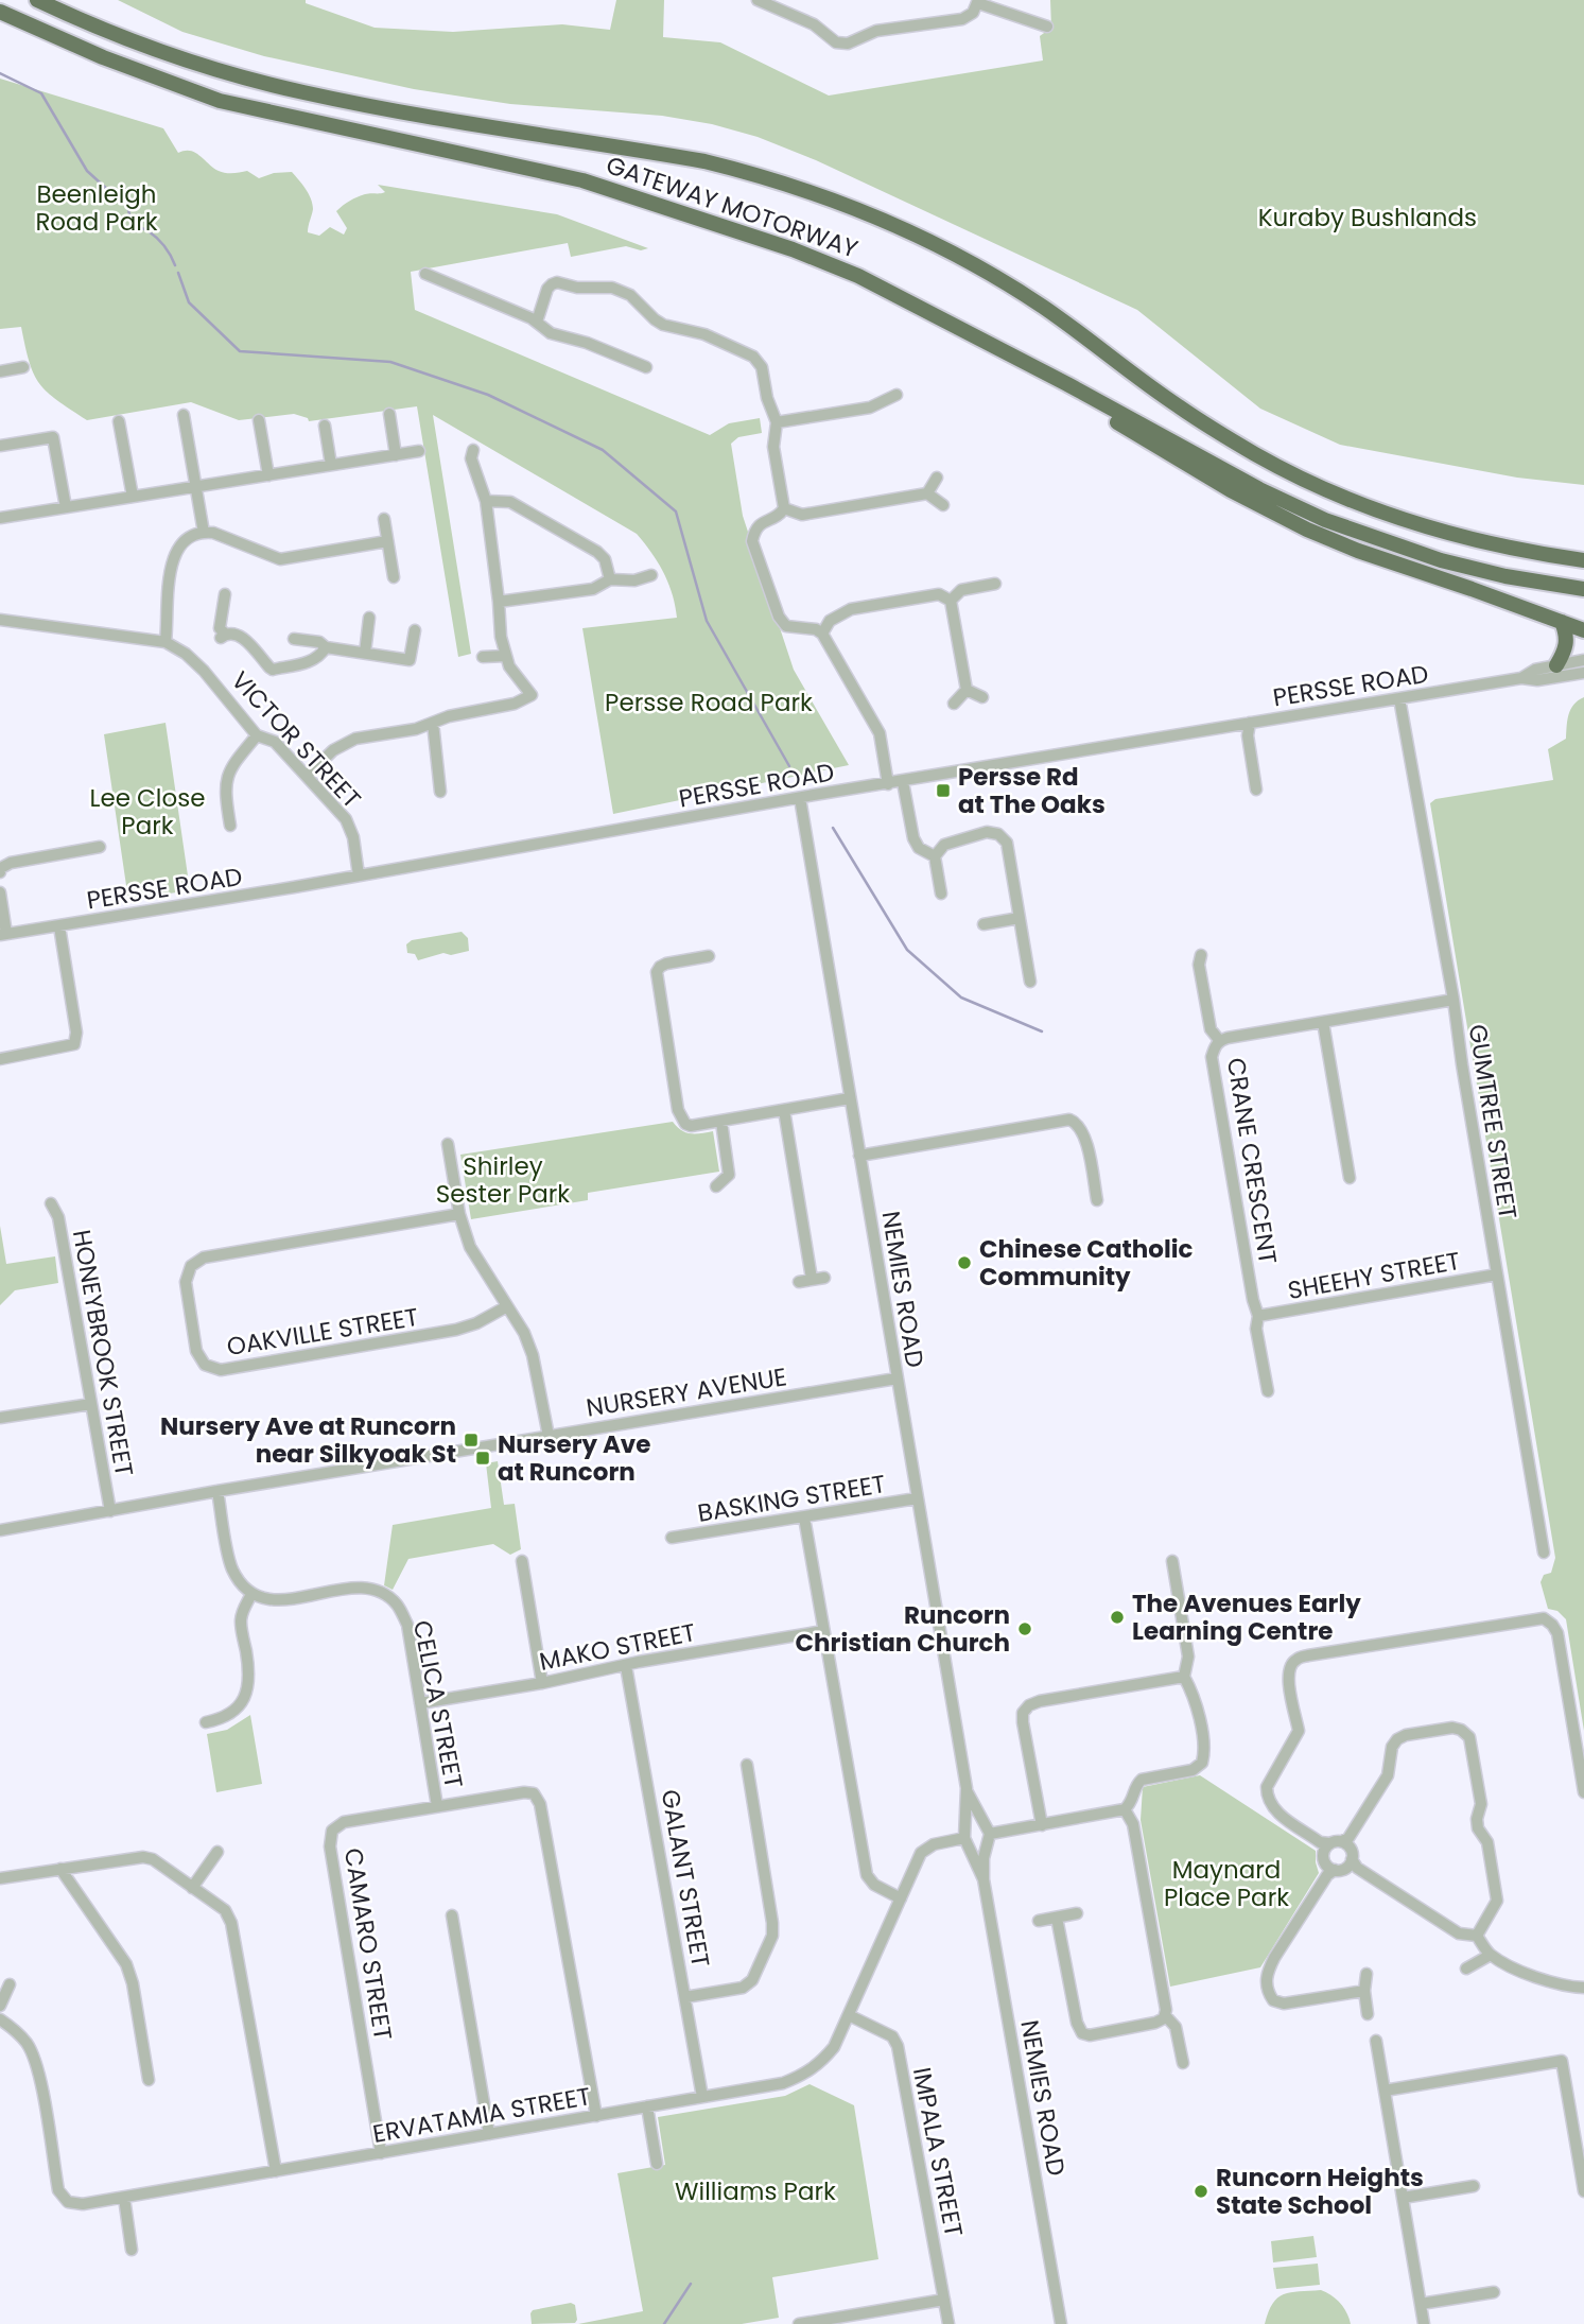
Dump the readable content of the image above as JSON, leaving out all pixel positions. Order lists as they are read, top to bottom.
{
  "streets": {
    "highway": ["GATEWAY MOTORWAY"],
    "street": [
      "PERSSE ROAD",
      "VICTOR STREET",
      "GUMTREE STREET",
      "CRANE CRESCENT",
      "SHEEHY STREET",
      "NEMIES ROAD",
      "OAKVILLE STREET",
      "HONEYBROOK STREET",
      "NURSERY AVENUE",
      "BASKING STREET",
      "MAKO STREET",
      "CELICA STREET",
      "GALANT STREET",
      "CAMARO STREET",
      "ERVATAMIA STREET",
      "IMPALA STREET"
    ]
  },
  "crossings": [
    ["PERSSE ROAD", "VICTOR STREET"],
    ["PERSSE ROAD", "GUMTREE STREET"],
    ["PERSSE ROAD", "NEMIES ROAD"],
    ["GUMTREE STREET", "CRANE CRESCENT"],
    ["GUMTREE STREET", "SHEEHY STREET"],
    ["CRANE CRESCENT", "SHEEHY STREET"],
    ["NEMIES ROAD", "NURSERY AVENUE"],
    ["NEMIES ROAD", "BASKING STREET"],
    ["NEMIES ROAD", "ERVATAMIA STREET"],
    ["HONEYBROOK STREET", "NURSERY AVENUE"],
    ["MAKO STREET", "CELICA STREET"],
    ["MAKO STREET", "GALANT STREET"],
    ["CELICA STREET", "CAMARO STREET"],
    ["GALANT STREET", "ERVATAMIA STREET"],
    ["CAMARO STREET", "ERVATAMIA STREET"],
    ["ERVATAMIA STREET", "IMPALA STREET"]
  ],
  "parks": [
    "Beenleigh Road Park",
    "Kuraby Bushlands",
    "Persse Road Park",
    "Lee Close Park",
    "Shirley Sester Park",
    "Maynard Place Park",
    "Williams Park"
  ],
  "places": {
    "transit": ["Persse Rd at The Oaks", "Nursery Ave at Runcorn near Silkyoak St", "Nursery Ave at Runcorn"],
    "other": [
      "Chinese Catholic Community",
      "The Avenues Early Learning Centre",
      "Runcorn Christian Church",
      "Runcorn Heights State School"
    ]
  }
}
